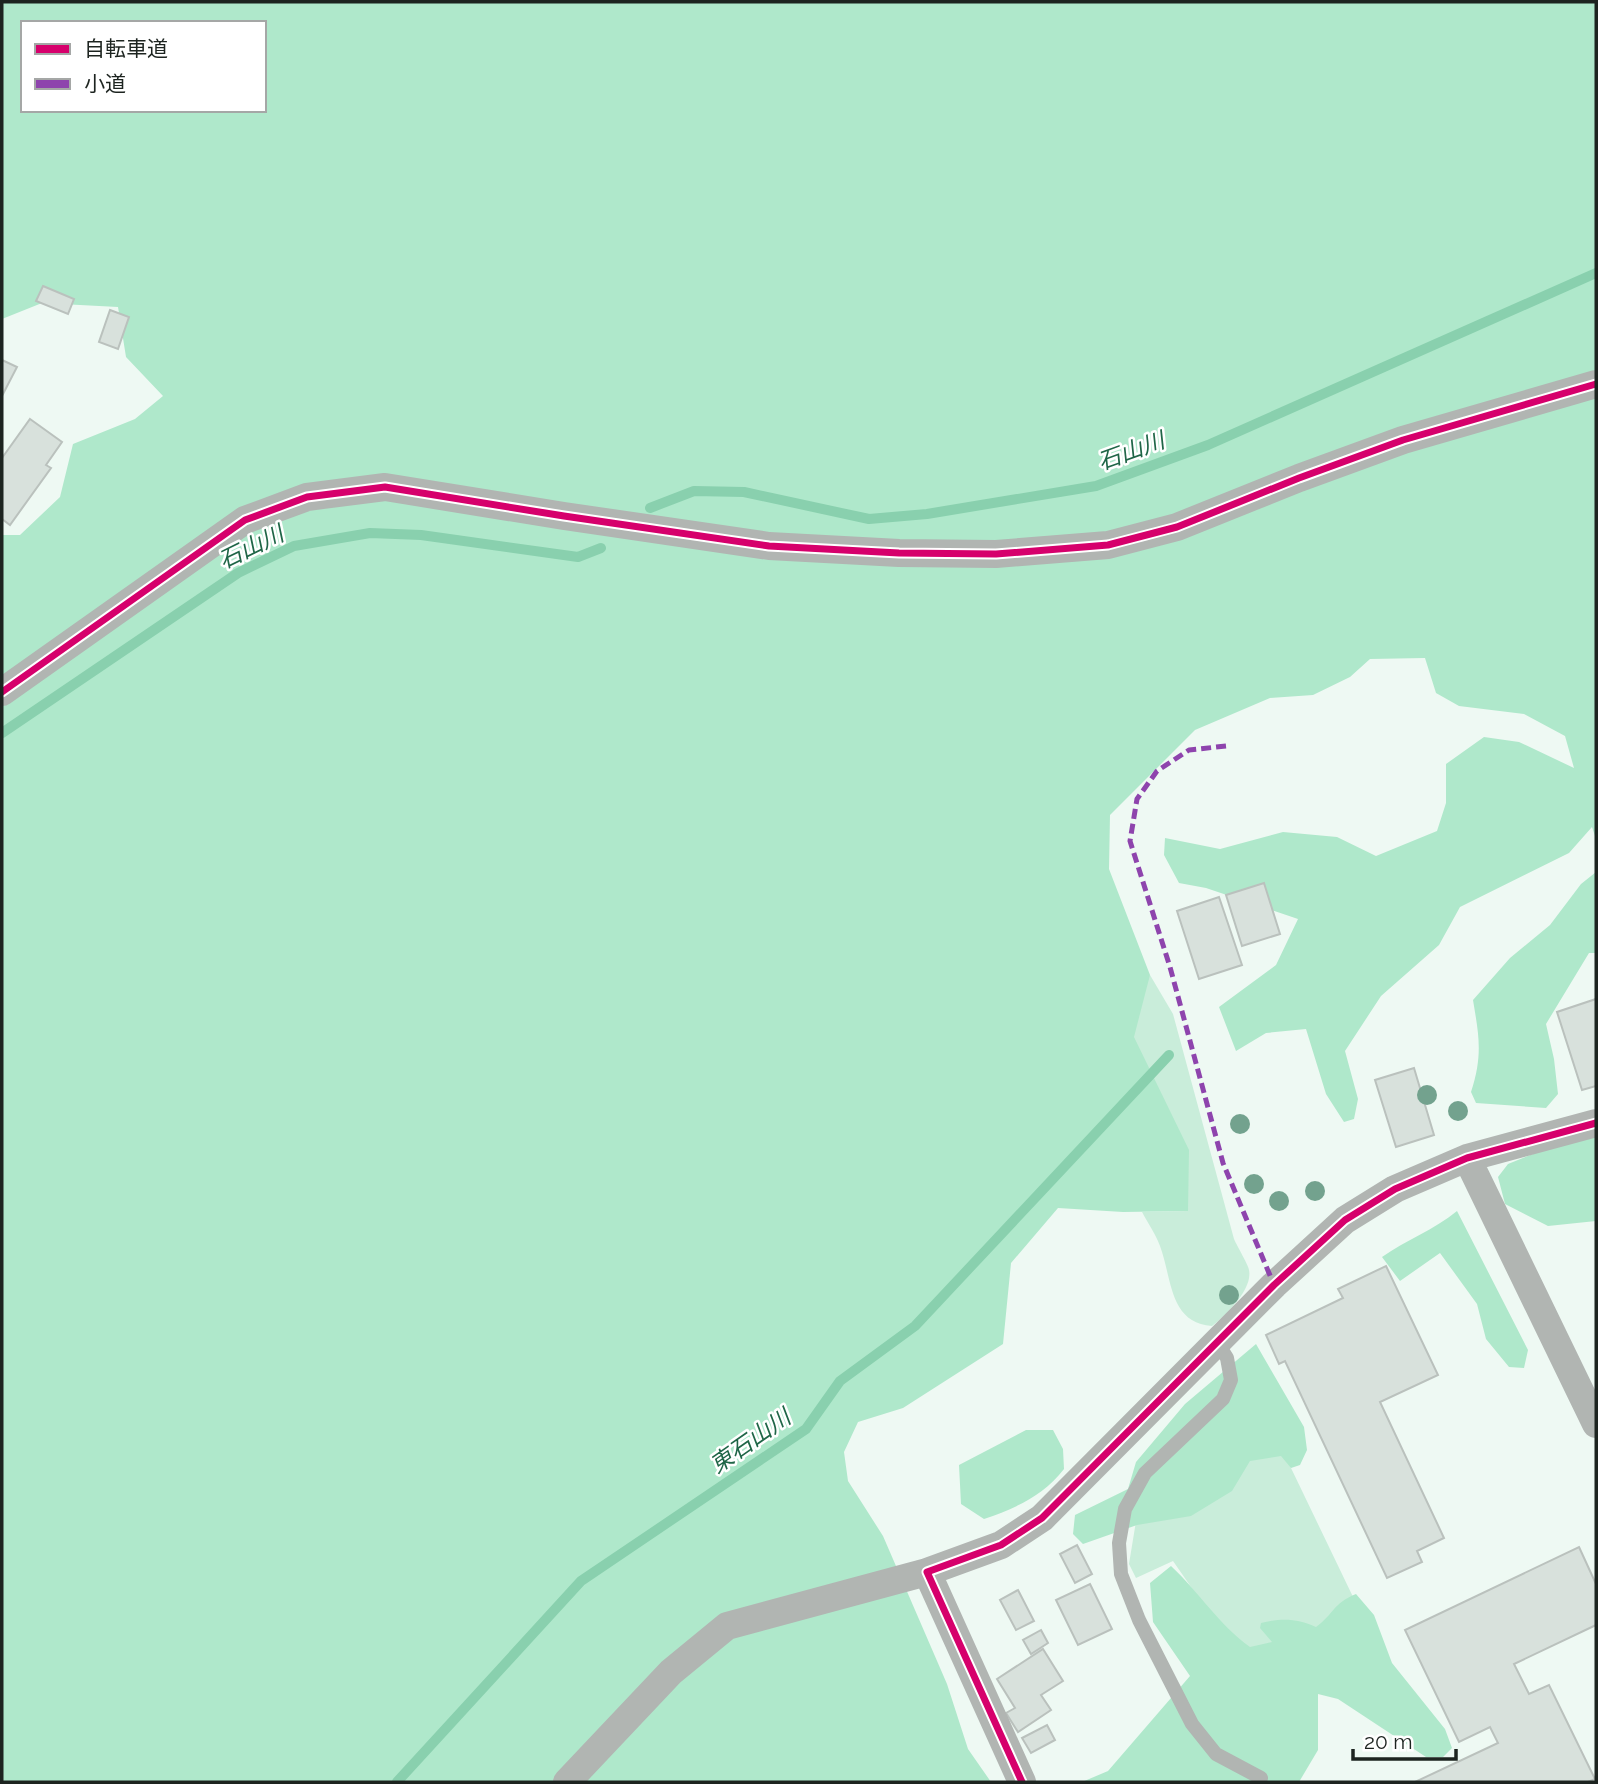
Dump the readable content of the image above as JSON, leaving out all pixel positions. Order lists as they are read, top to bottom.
{
  "water": ["石山川", "東石山川"],
  "legend": ["自転車道", "小道"],
  "scale_bar": "20 m"
}
